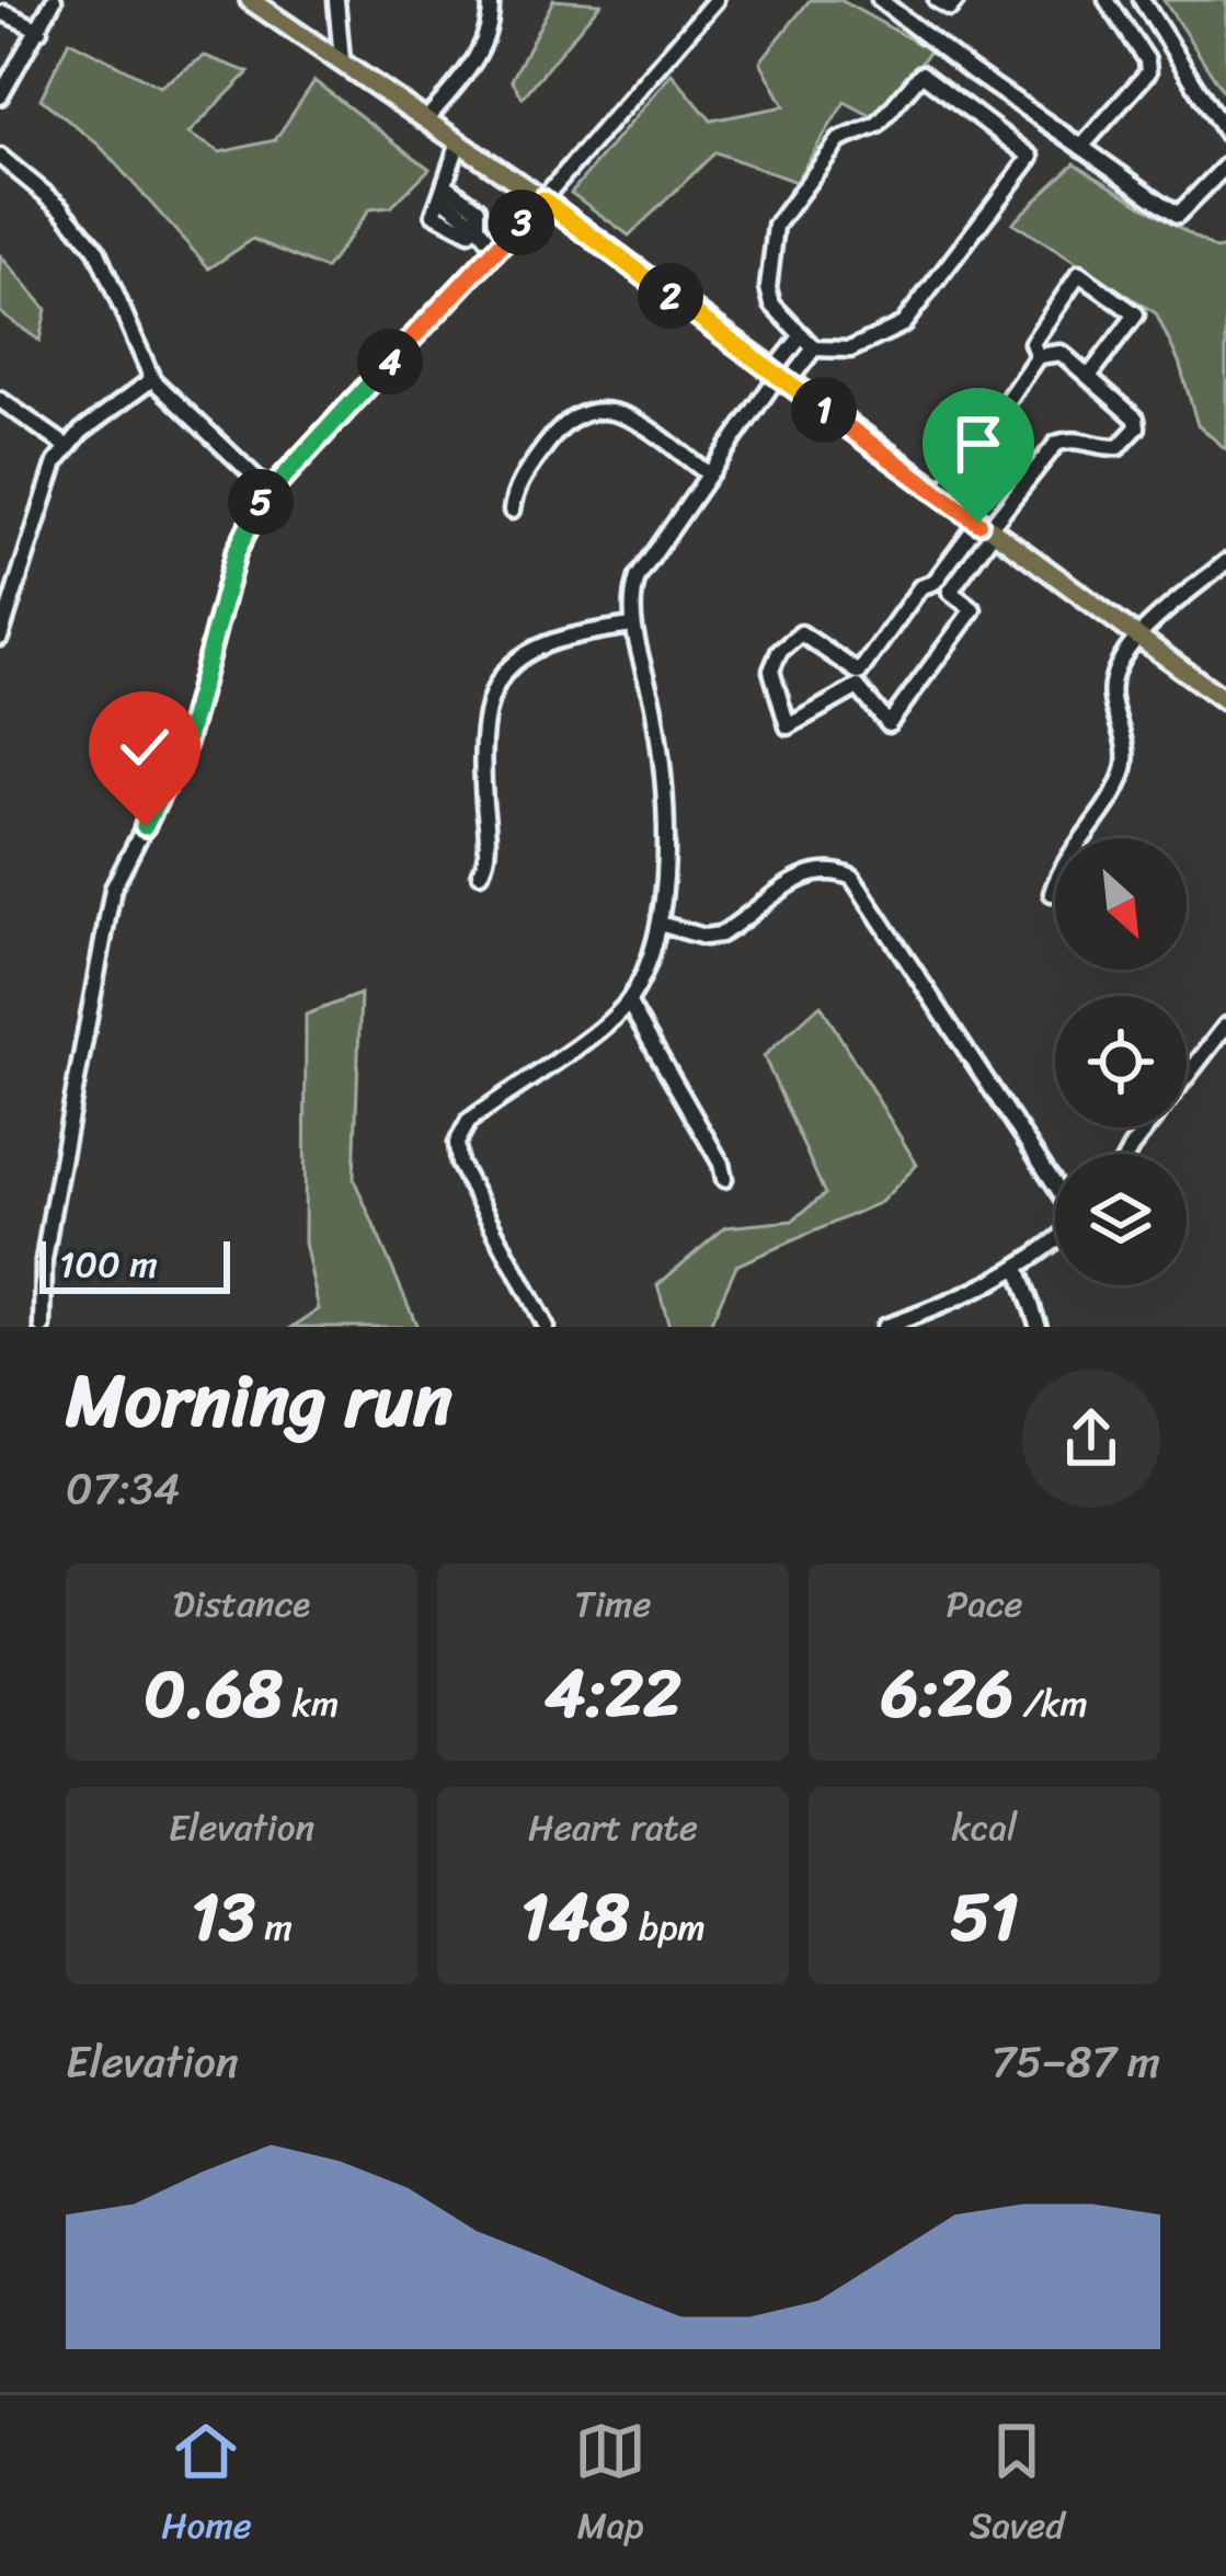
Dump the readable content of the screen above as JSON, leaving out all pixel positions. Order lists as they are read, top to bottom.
{
  "scale_bar": "100 m",
  "north": "bottom right",
  "page": {
    "pins": [
      "3",
      "2",
      "4",
      "1",
      "5"
    ],
    "scale": "100 m",
    "heading": ["Morning run", "07:34"],
    "stats": [
      ["Distance", "0.68 km"],
      ["Time", "4:22"],
      ["Pace", "6:26 /km"],
      ["Elevation", "13 m"],
      ["Heart rate", "148 bpm"],
      ["kcal", "51"]
    ],
    "chart": ["Elevation", "75–87 m"],
    "tabs": ["Home", "Map", "Saved"]
  }
}
